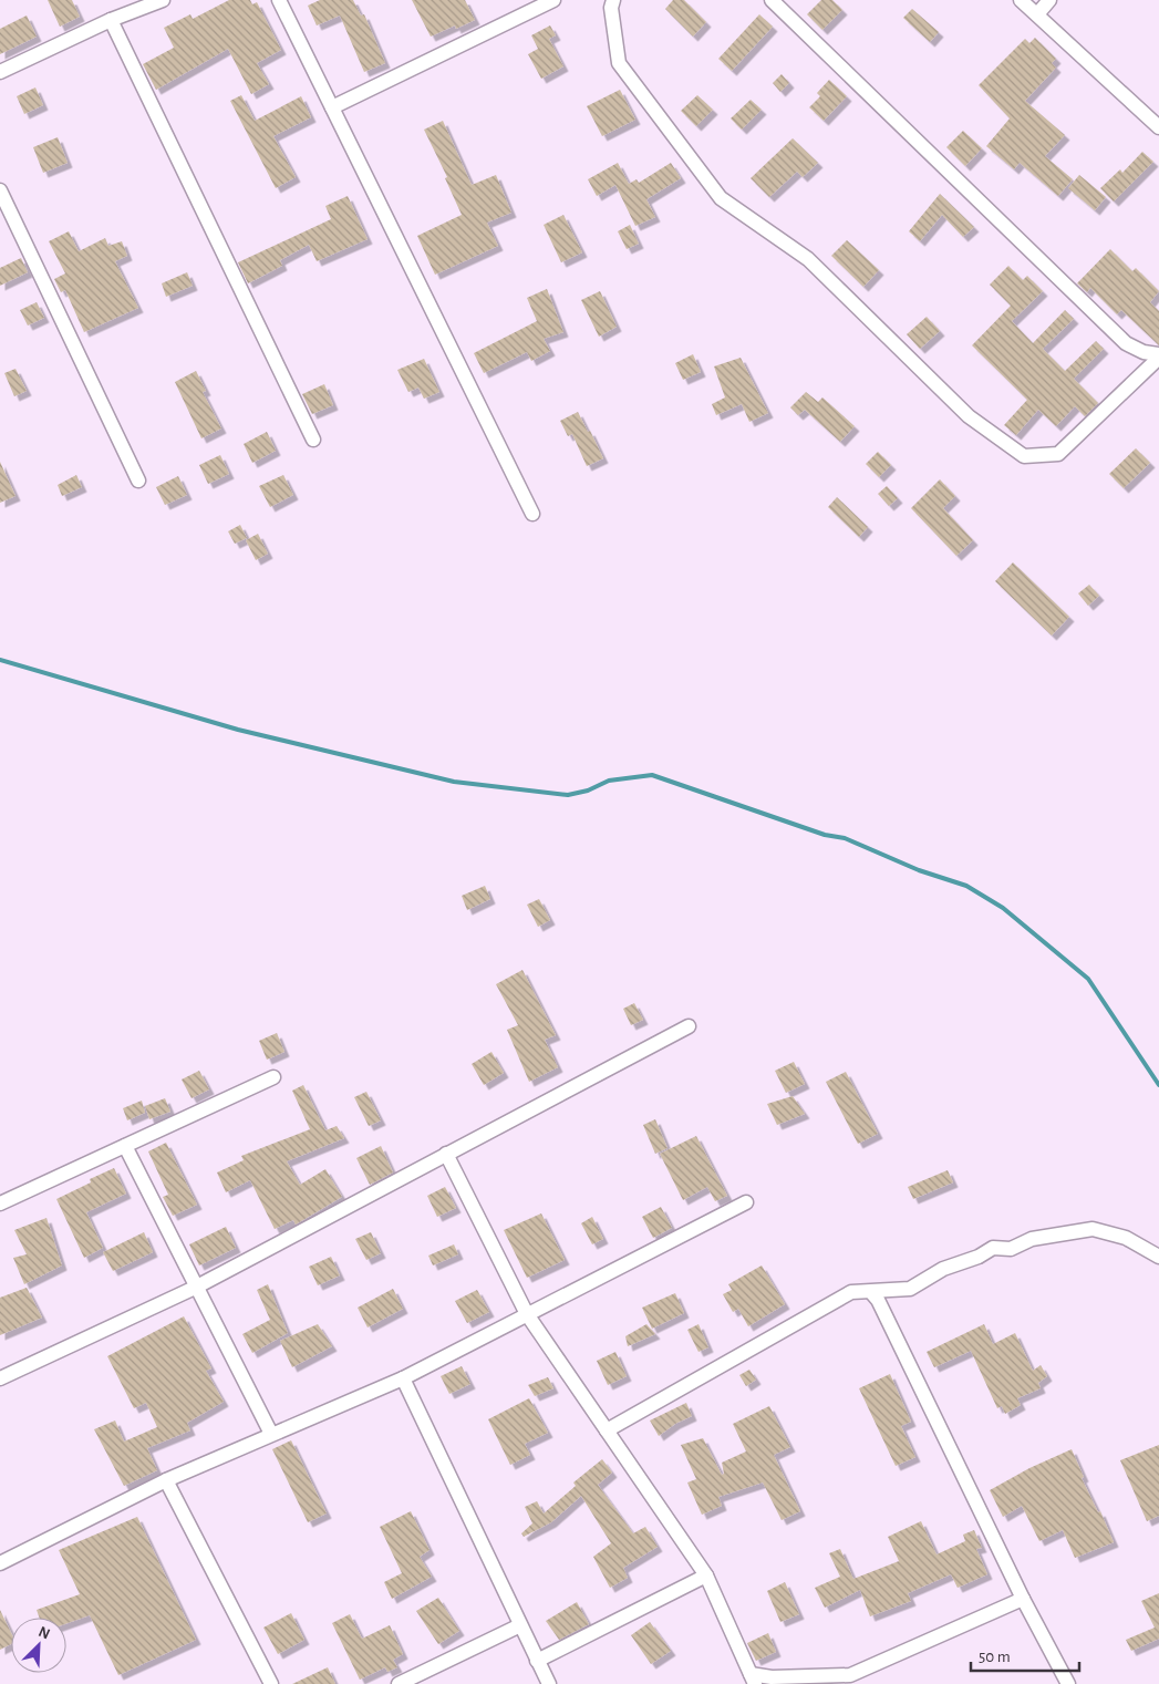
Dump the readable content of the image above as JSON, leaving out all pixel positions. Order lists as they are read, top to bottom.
{
  "scale_bar": "50 m",
  "north": "top right"
}
